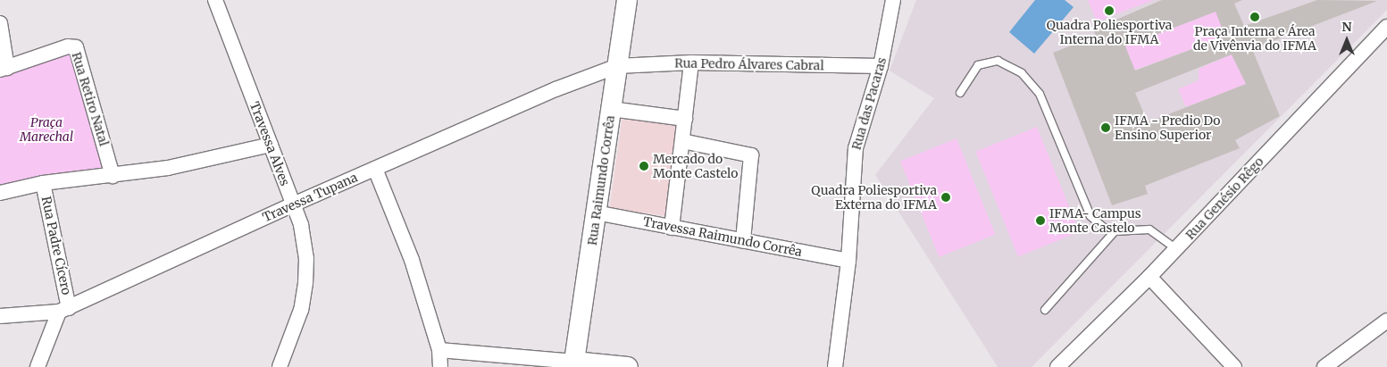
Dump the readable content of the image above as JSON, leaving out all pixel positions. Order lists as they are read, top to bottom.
{
  "streets": {
    "street": [
      "Rua Pedro Álvares Cabral",
      "Rua Retiro Natal",
      "Rua das Pacaras",
      "Travessa Alves",
      "Rua Raimundo Corrêa",
      "Travessa Tupana",
      "Rua Genésio Rêgo",
      "Travessa Raimundo Corrêa",
      "Rua Padre Cícero"
    ]
  },
  "crossings": [
    ["Rua Pedro Álvares Cabral", "Rua das Pacaras"],
    ["Rua Pedro Álvares Cabral", "Rua Raimundo Corrêa"],
    ["Rua Pedro Álvares Cabral", "Travessa Tupana"],
    ["Rua das Pacaras", "Travessa Raimundo Corrêa"],
    ["Travessa Alves", "Travessa Tupana"],
    ["Rua Raimundo Corrêa", "Travessa Tupana"],
    ["Rua Raimundo Corrêa", "Travessa Raimundo Corrêa"],
    ["Travessa Tupana", "Rua Padre Cícero"]
  ],
  "parks": ["Praça Marechal"],
  "places": [
    "Quadra Poliesportiva Interna do IFMA",
    "Praça Interna e Área de Vivênvia do IFMA",
    "IFMA - Predio Do Ensino Superior",
    "Mercado do Monte Castelo",
    "Quadra Poliesportiva Externa do IFMA",
    "IFMA- Campus Monte Castelo"
  ],
  "north": "top"
}
